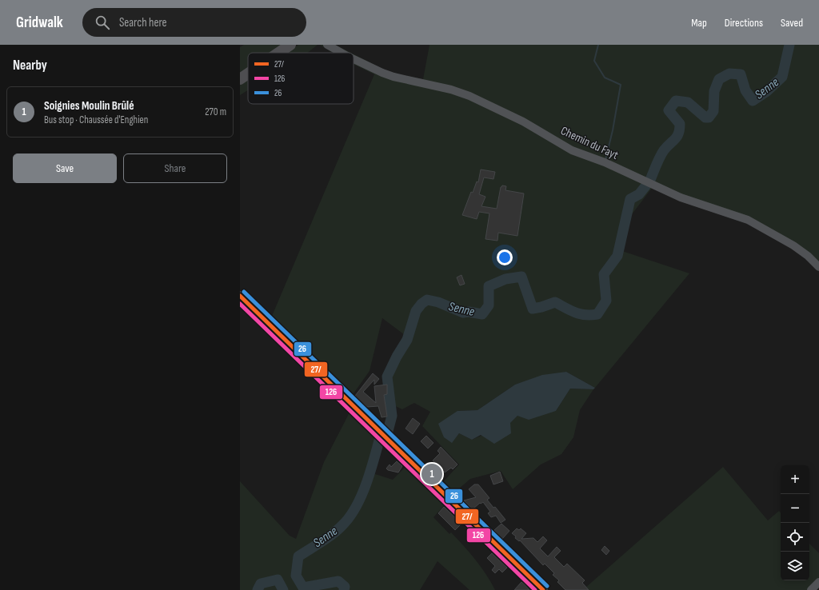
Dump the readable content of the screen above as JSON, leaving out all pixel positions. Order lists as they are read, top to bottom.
{
  "streets": {
    "street": ["Chemin du Fayt"]
  },
  "water": ["Senne"],
  "lines": ["transit line 26", "transit line 27/", "transit line 126"],
  "legend": ["27/", "126", "26"],
  "page": {
    "header": "Gridwalk",
    "search": "Search here",
    "nav": ["Map", "Directions", "Saved"],
    "heading": "Nearby",
    "list": [
      {
        "mark": "1",
        "name": "Soignies Moulin Brûlé",
        "note": "Bus stop · Chaussée d'Enghien",
        "value": "270 m"
      }
    ],
    "buttons": ["Save", "Share"],
    "pins": "1",
    "map_buttons": ["+", "−"]
  }
}
